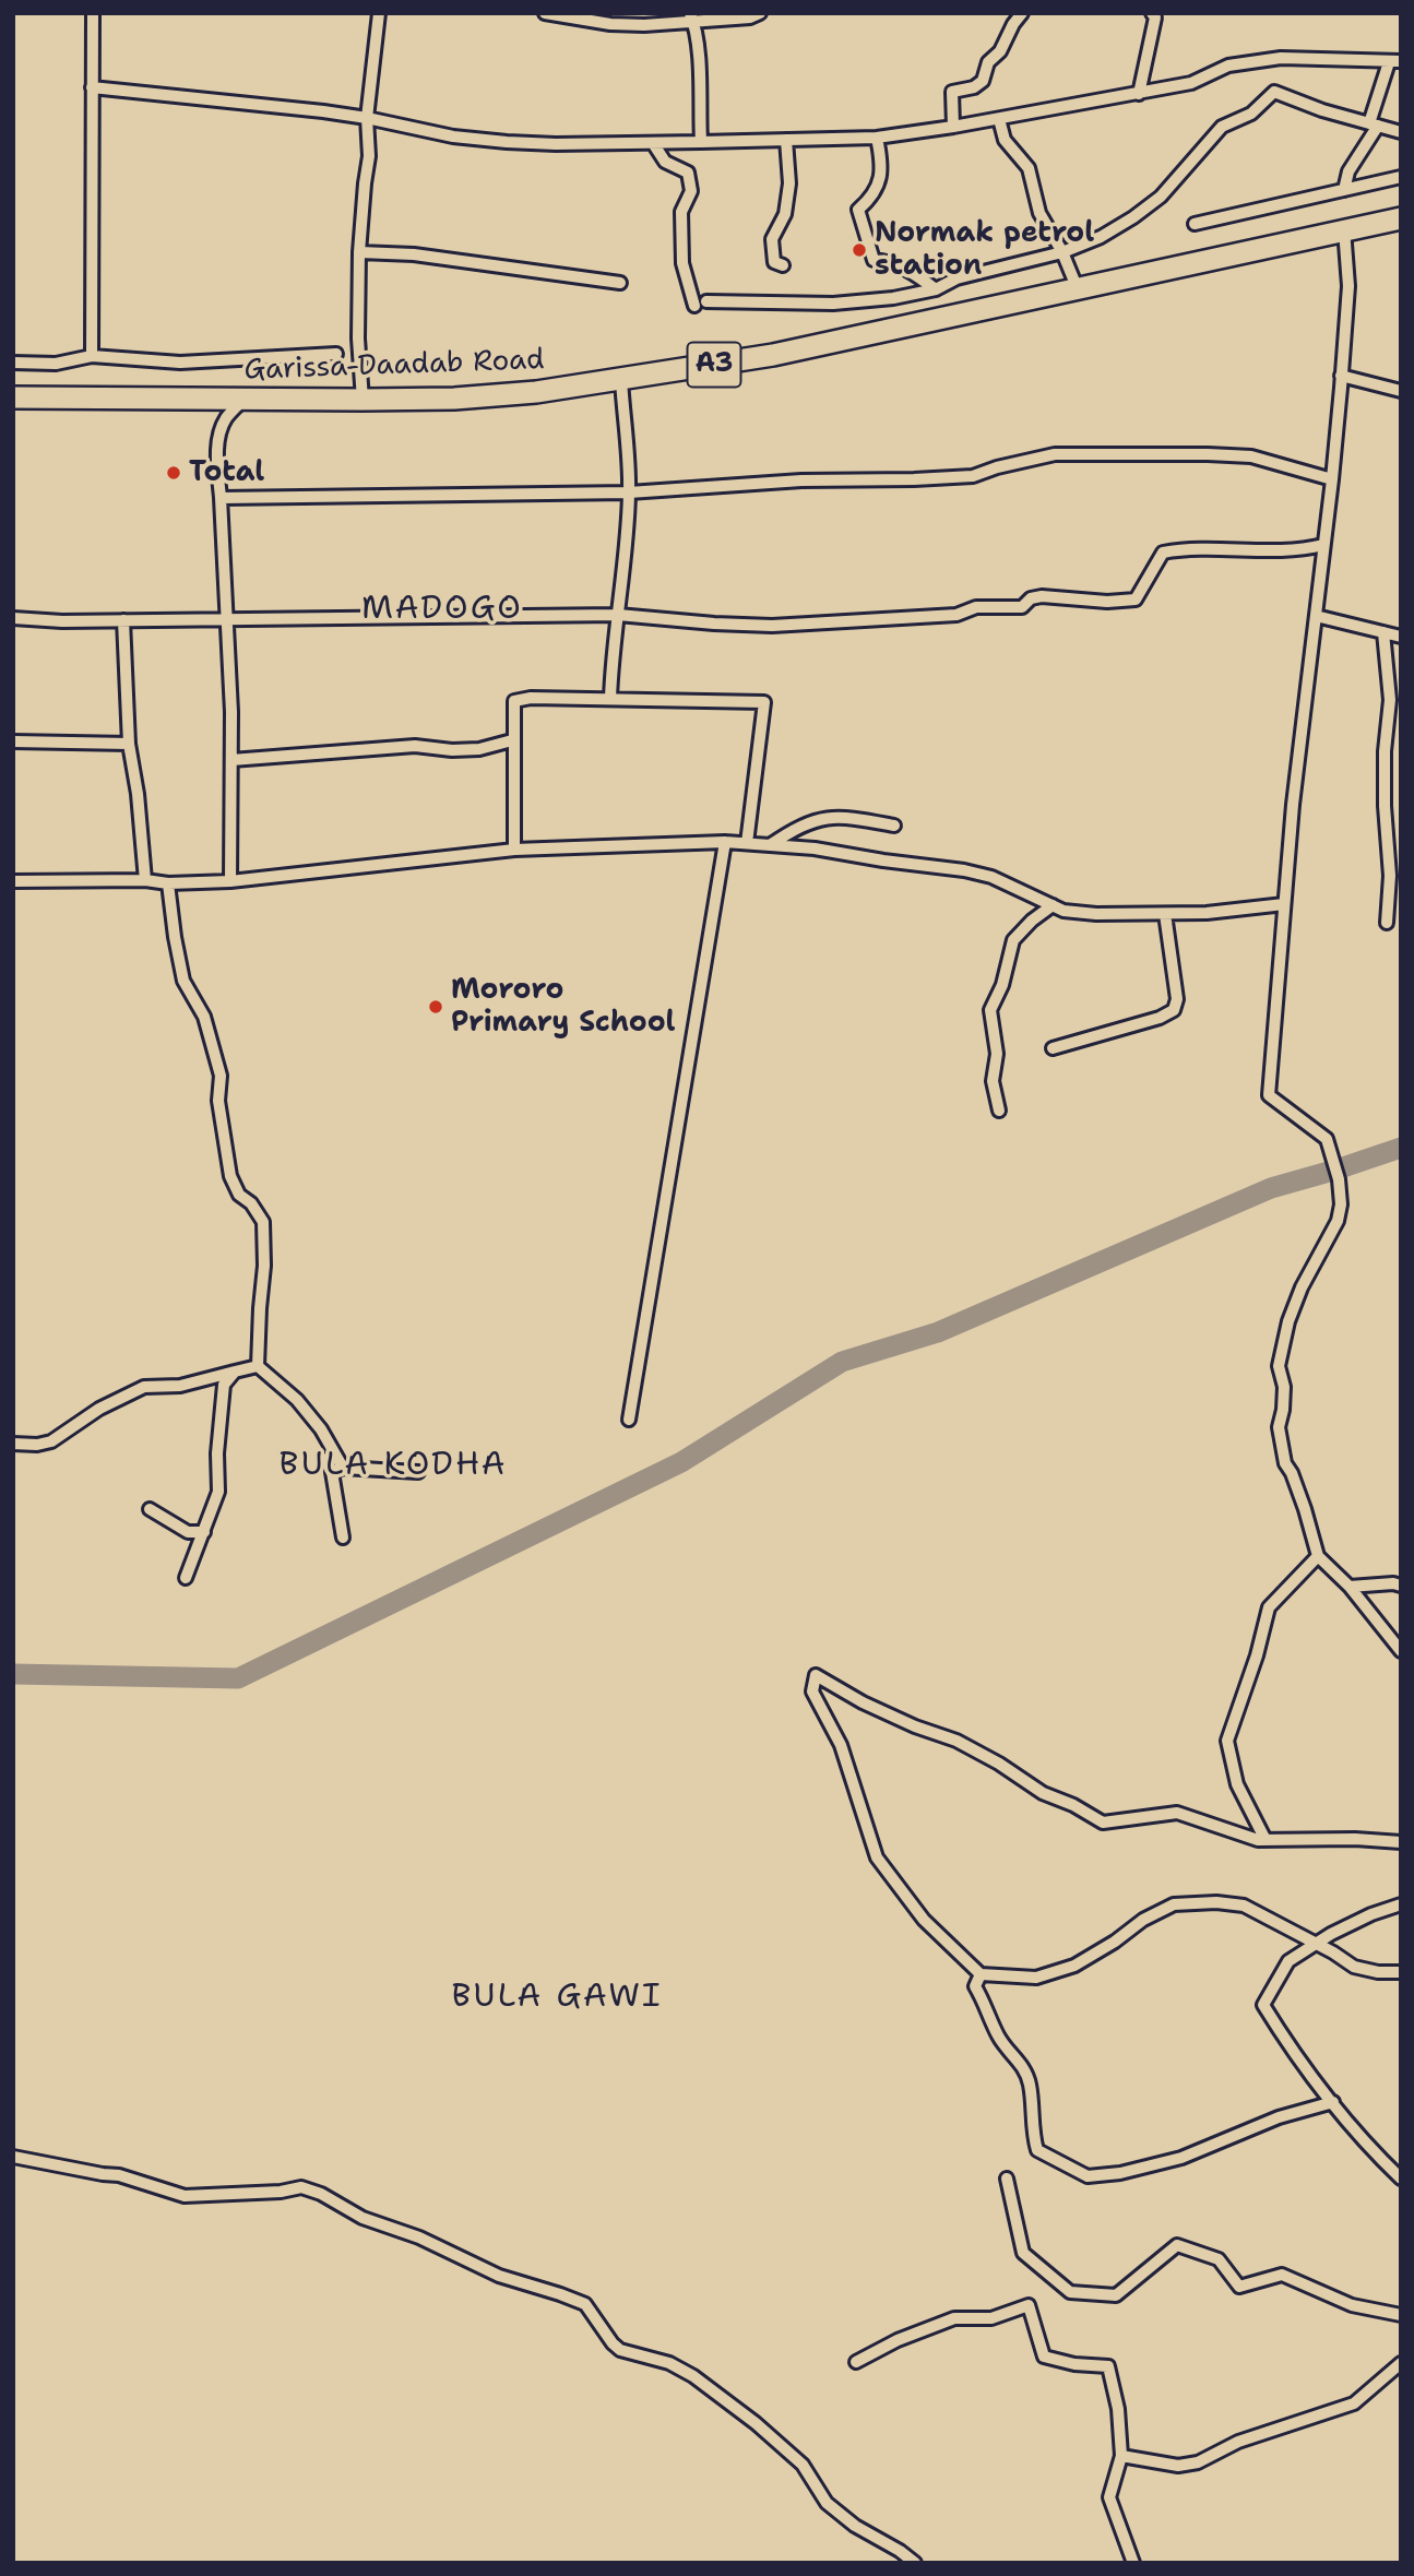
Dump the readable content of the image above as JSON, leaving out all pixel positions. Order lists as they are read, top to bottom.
{
  "streets": {
    "highway": ["A3", "Garissa-Daadab Road"]
  },
  "districts": ["MADOGO", "BULA KODHA", "BULA GAWI"],
  "places": ["Normak petrol station", "Total", "Mororo Primary School"]
}
